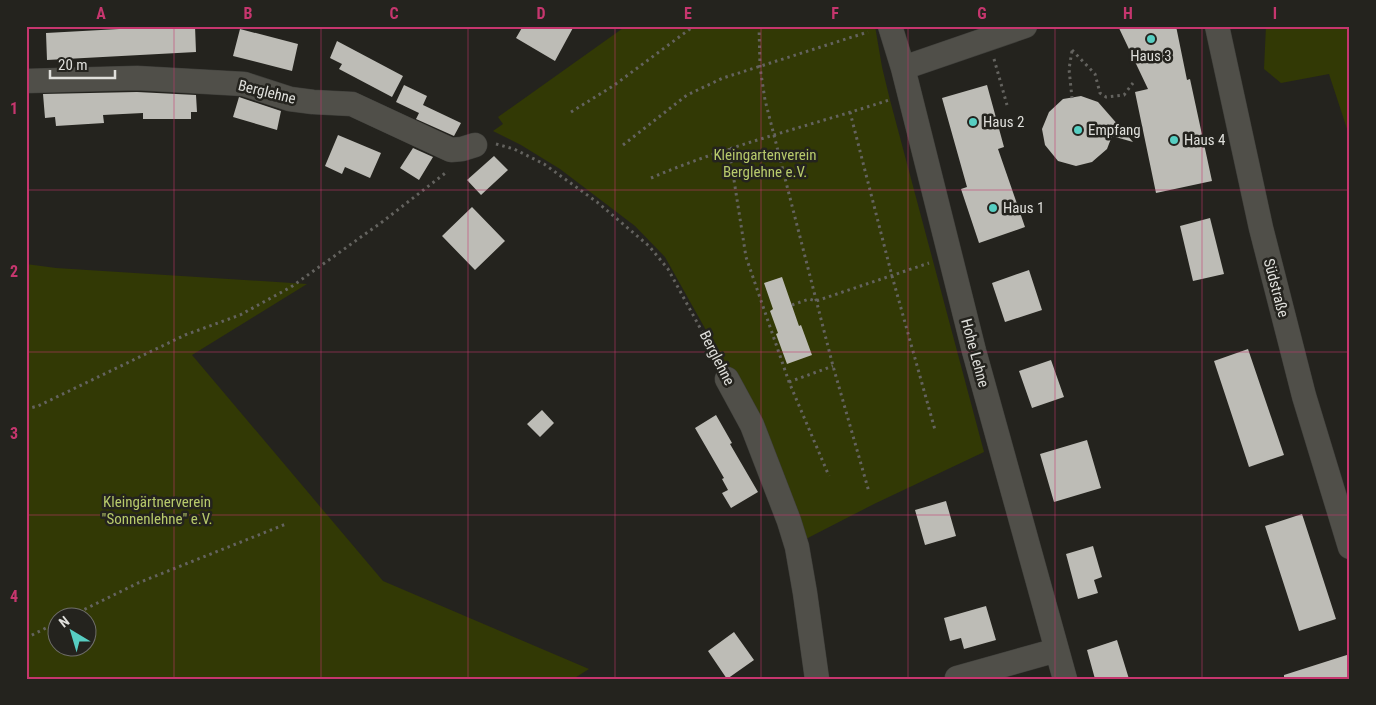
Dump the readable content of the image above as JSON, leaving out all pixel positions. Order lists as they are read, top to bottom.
{
  "streets": {
    "street": ["Berglehne", "Südstraße", "Hohe Lehne"]
  },
  "parks": ["Kleingartenverein Berglehne e.V.", "Kleingärtnerverein \"Sonnenlehne\" e.V."],
  "places": [
    "Haus 3",
    "Haus 2",
    "Empfang",
    "Haus 4",
    "Haus 1"
  ],
  "scale_bar": "20 m",
  "north": "top left",
  "grid": {
    "columns": [
      "A",
      "B",
      "C",
      "D",
      "E",
      "F",
      "G",
      "H",
      "I"
    ],
    "rows": [
      "1",
      "2",
      "3",
      "4"
    ]
  }
}
